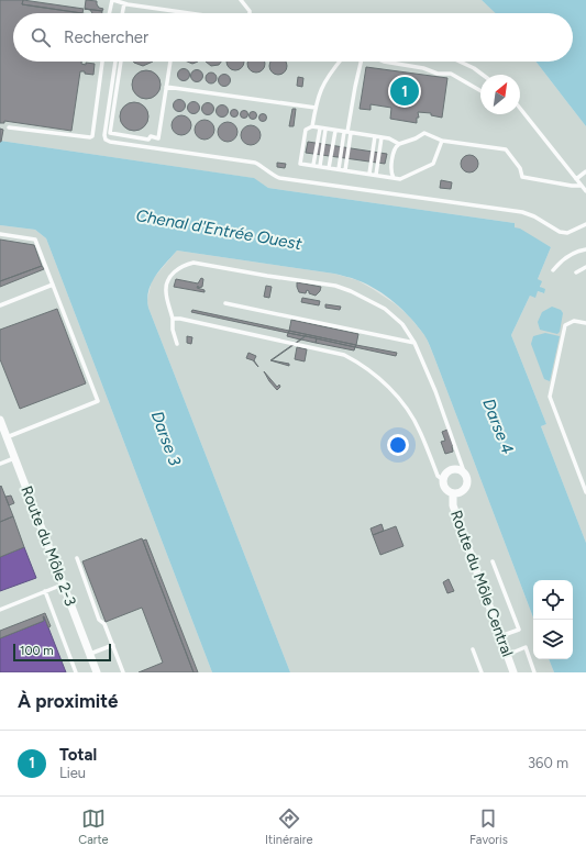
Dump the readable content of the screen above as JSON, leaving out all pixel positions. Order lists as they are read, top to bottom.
{
  "streets": {
    "street": ["Route du Môle 2-3", "Route du Môle Central"]
  },
  "water": ["Chenal d'Entrée Ouest", "Darse 4", "Darse 3"],
  "scale_bar": "100 m",
  "north": "top right",
  "page": {
    "search": "Rechercher",
    "pins": "1",
    "scale": "100 m",
    "heading": "À proximité",
    "list": [
      {
        "mark": "1",
        "name": "Total",
        "note": "Lieu",
        "value": "360 m"
      }
    ],
    "nav": ["Carte", "Itinéraire", "Favoris"]
  }
}
